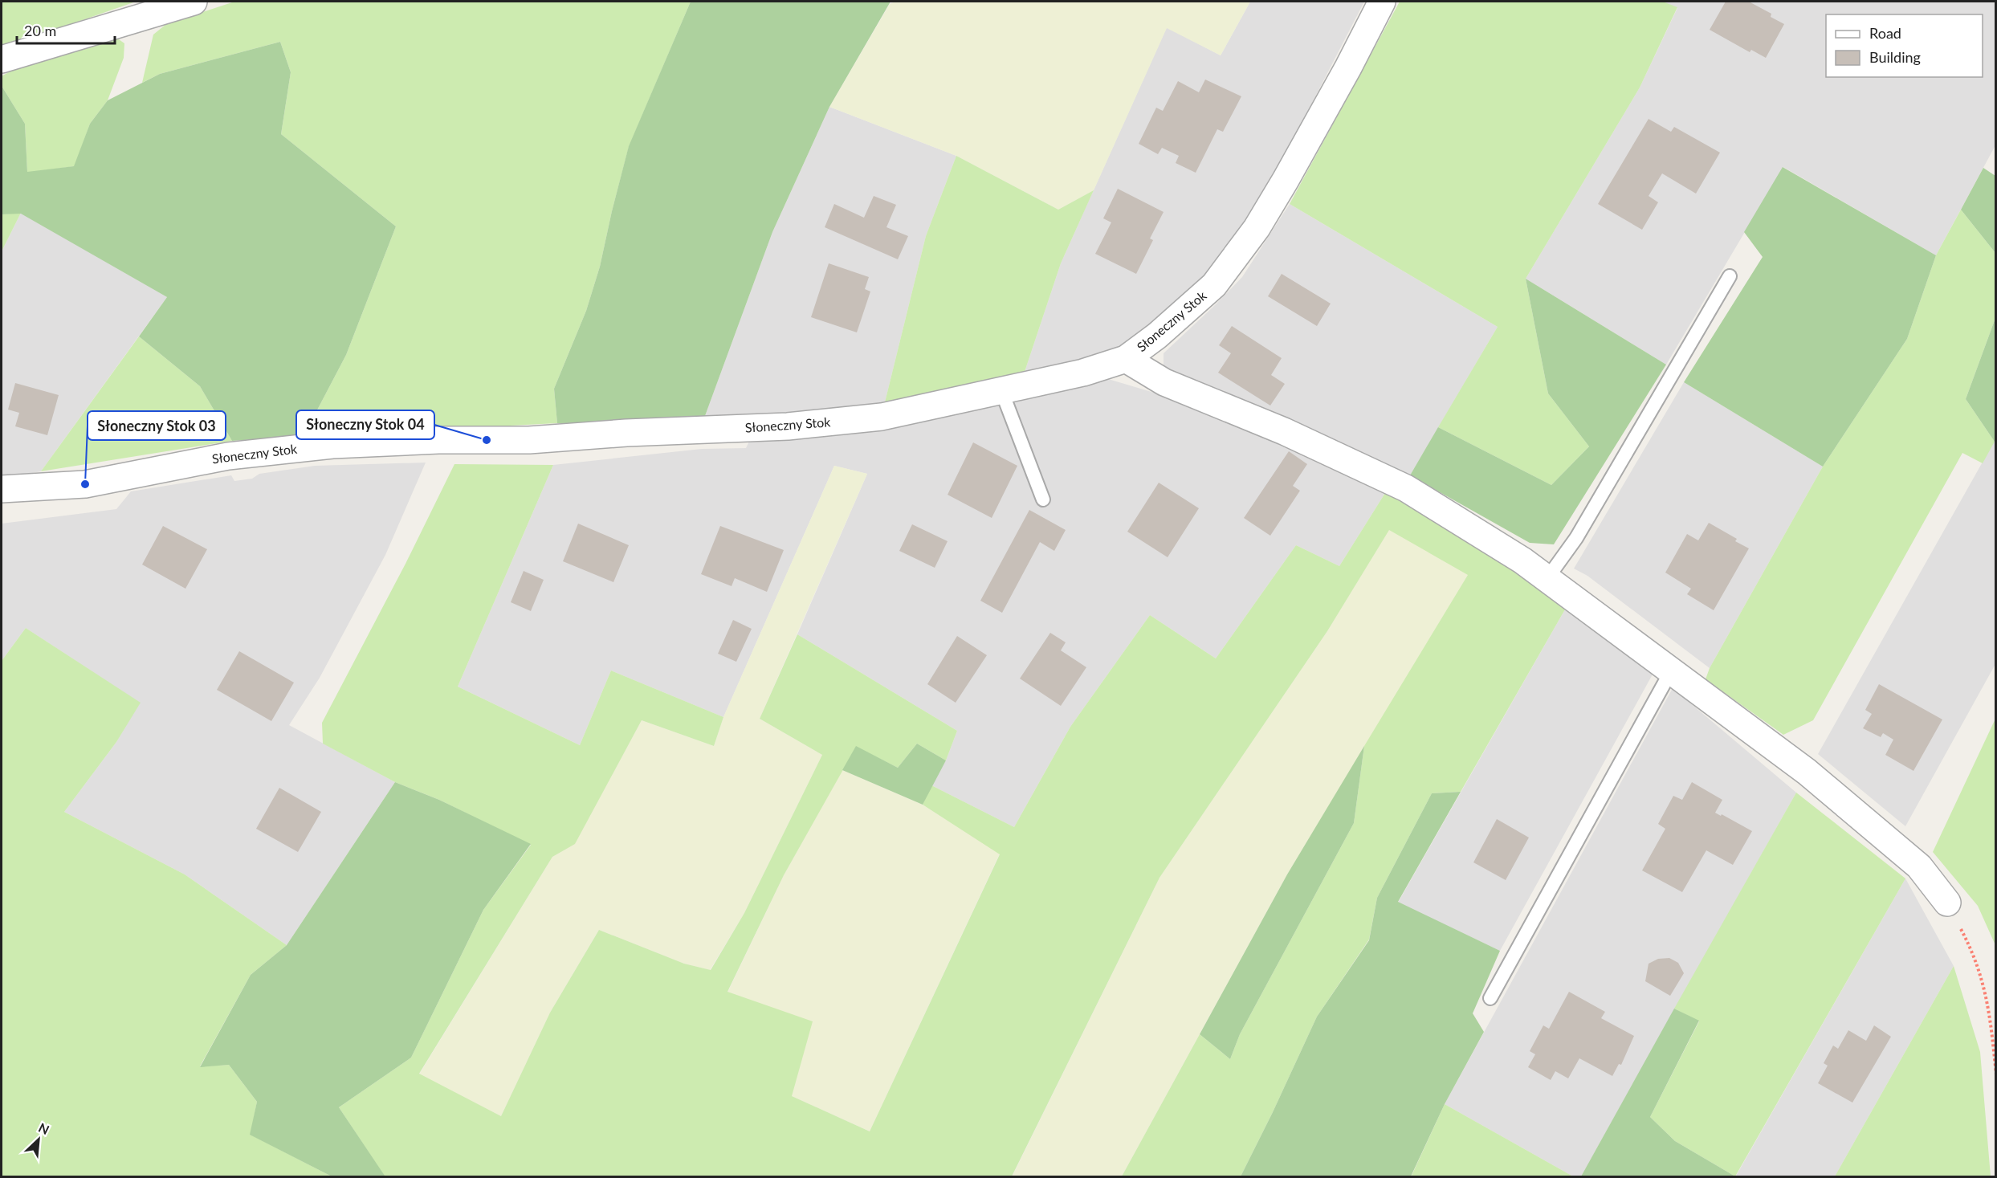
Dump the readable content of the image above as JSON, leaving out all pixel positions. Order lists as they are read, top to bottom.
{
  "streets": {
    "street": ["Słoneczny Stok"]
  },
  "places": ["Słoneczny Stok 04", "Słoneczny Stok 03"],
  "legend": ["Road", "Building"],
  "scale_bar": "20 m",
  "north": "top right"
}
